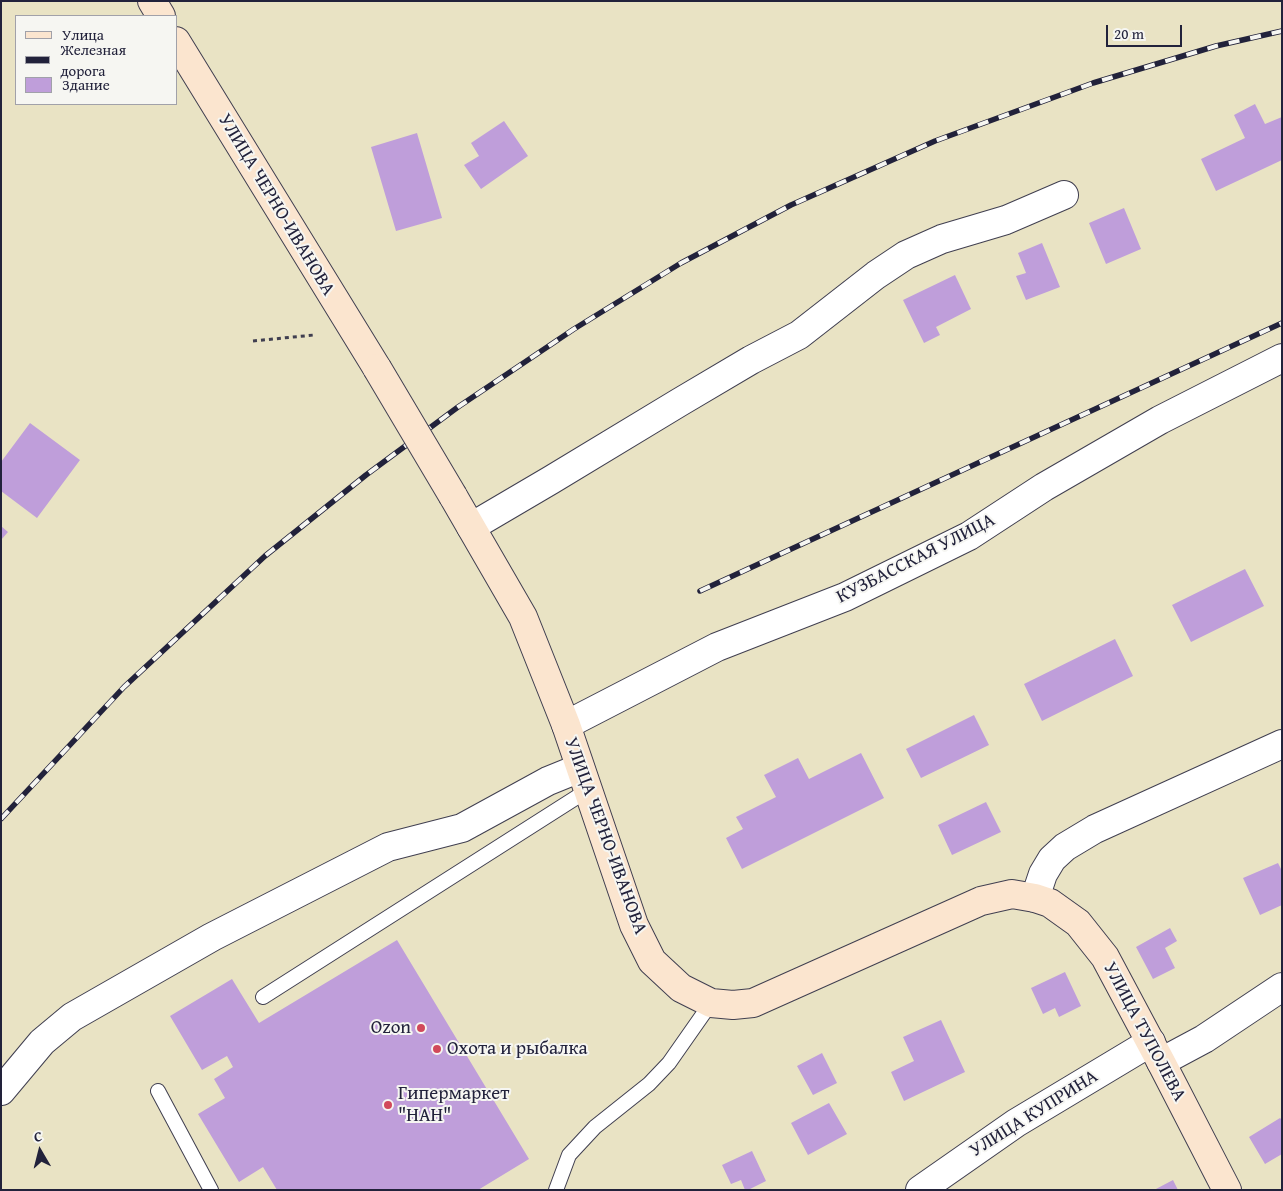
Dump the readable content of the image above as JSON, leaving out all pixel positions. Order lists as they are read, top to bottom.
{
  "streets": {
    "main road": ["УЛИЦА ЧЕРНО-ИВАНОВА", "УЛИЦА ТУПОЛЕВА"],
    "street": ["КУЗБАССКАЯ УЛИЦА", "УЛИЦА КУПРИНА"]
  },
  "crossings": [
    ["УЛИЦА ЧЕРНО-ИВАНОВА", "КУЗБАССКАЯ УЛИЦА"],
    ["УЛИЦА ЧЕРНО-ИВАНОВА", "УЛИЦА ТУПОЛЕВА"],
    ["УЛИЦА ТУПОЛЕВА", "УЛИЦА КУПРИНА"]
  ],
  "places": ["Ozon", "Охота и рыбалка", "Гипермаркет \"НАН\""],
  "legend": ["Улица", "Железная дорога", "Здание"],
  "scale_bar": "20 m",
  "north": "top"
}
